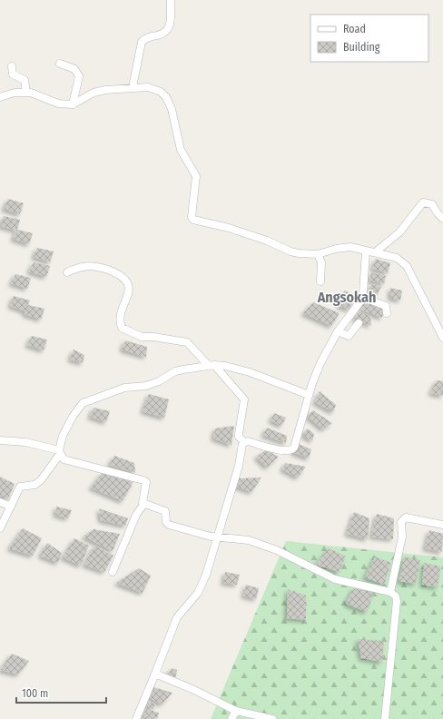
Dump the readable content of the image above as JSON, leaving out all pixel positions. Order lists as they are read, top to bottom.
{
  "districts": ["Angsokah"],
  "legend": ["Road", "Building"],
  "scale_bar": "100 m"
}
